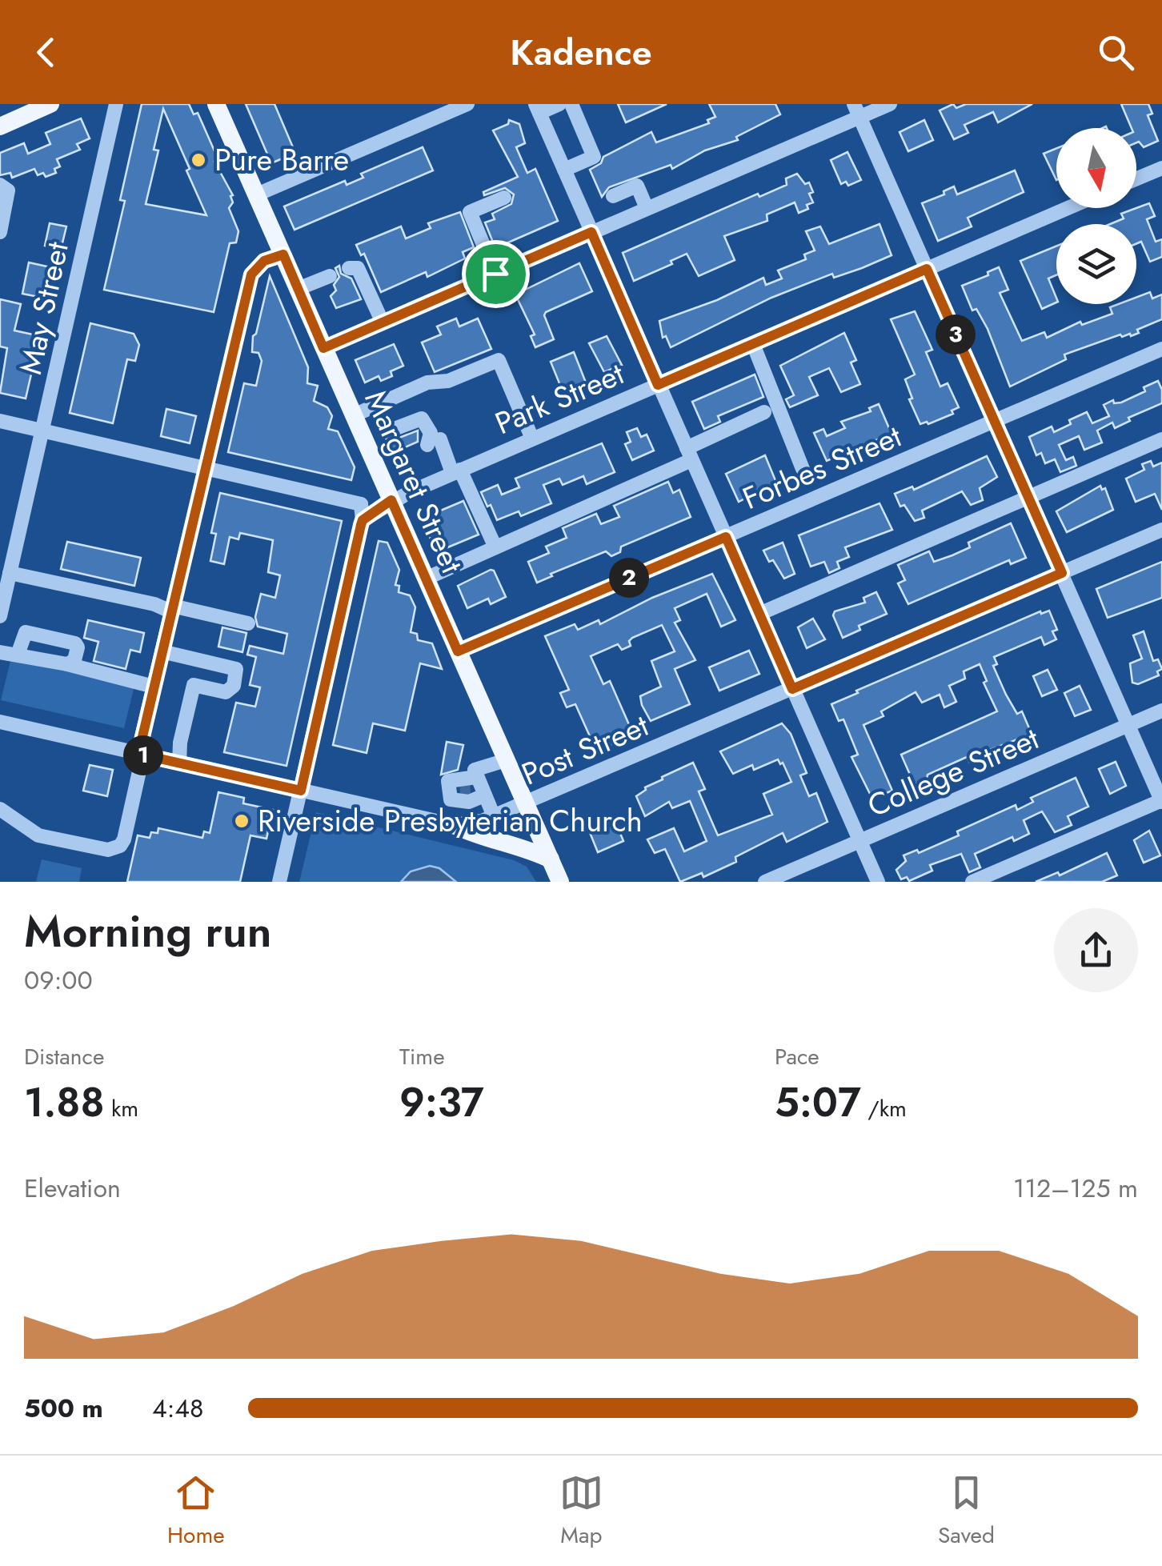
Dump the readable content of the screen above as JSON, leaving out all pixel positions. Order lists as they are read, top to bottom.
{
  "streets": {
    "main road": ["Margaret Street"],
    "street": [
      "May Street",
      "Park Street",
      "Forbes Street",
      "Post Street",
      "College Street"
    ]
  },
  "crossings": [
    ["Park Street", "Margaret Street"],
    ["Forbes Street", "Margaret Street"],
    ["Margaret Street", "Post Street"]
  ],
  "places": ["Pure Barre", "Riverside Presbyterian Church"],
  "north": "bottom",
  "page": {
    "header": "Kadence",
    "pins": ["3", "2", "1"],
    "heading": ["Morning run", "09:00"],
    "stats": [
      ["Distance", "1.88 km"],
      ["Time", "9:37"],
      ["Pace", "5:07 /km"]
    ],
    "chart": ["Elevation", "112–125 m"],
    "list": [
      {
        "name": "500 m",
        "note": "4:48"
      }
    ],
    "tabs": ["Home", "Map", "Saved"]
  }
}
